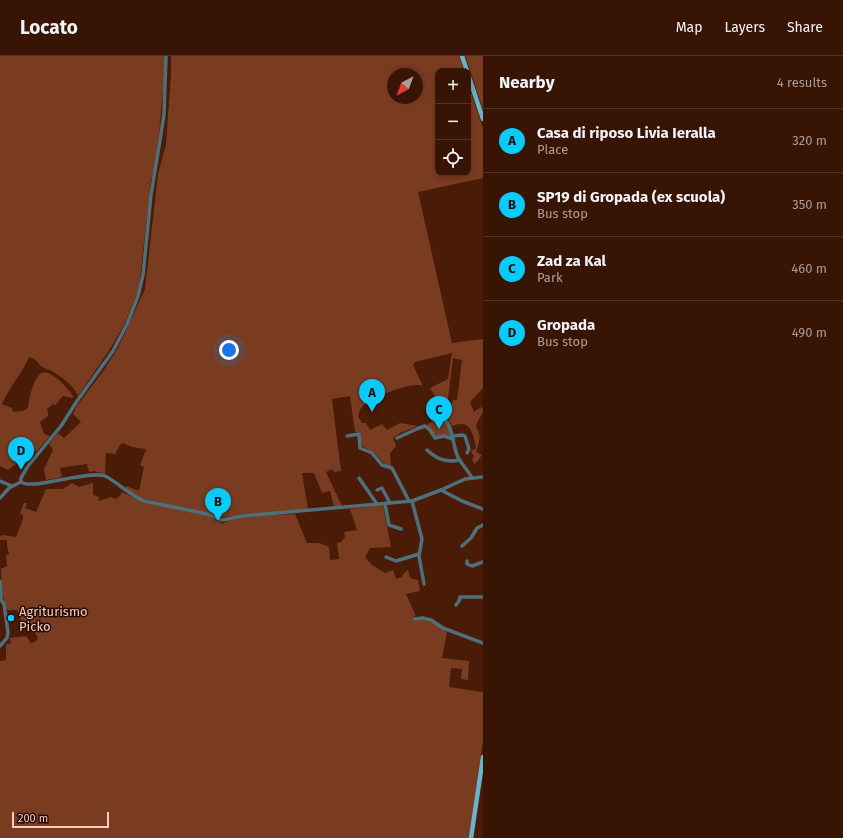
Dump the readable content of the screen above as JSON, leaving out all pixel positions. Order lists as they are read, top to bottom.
{
  "places": ["Agriturismo Picko"],
  "scale_bar": "200 m",
  "north": "bottom left",
  "page": {
    "header": "Locato",
    "nav": ["Map", "Layers", "Share"],
    "heading": ["Nearby", "4 results"],
    "map_buttons": ["+", "−"],
    "list": [
      {
        "mark": "A",
        "name": "Casa di riposo Livia Ieralla",
        "note": "Place",
        "value": "320 m"
      },
      {
        "mark": "B",
        "name": "SP19 di Gropada (ex scuola)",
        "note": "Bus stop",
        "value": "350 m"
      },
      {
        "mark": "C",
        "name": "Zad za Kal",
        "note": "Park",
        "value": "460 m"
      },
      {
        "mark": "D",
        "name": "Gropada",
        "note": "Bus stop",
        "value": "490 m"
      }
    ],
    "pins": [
      "A",
      "C",
      "D",
      "B"
    ],
    "scale": "200 m"
  }
}
